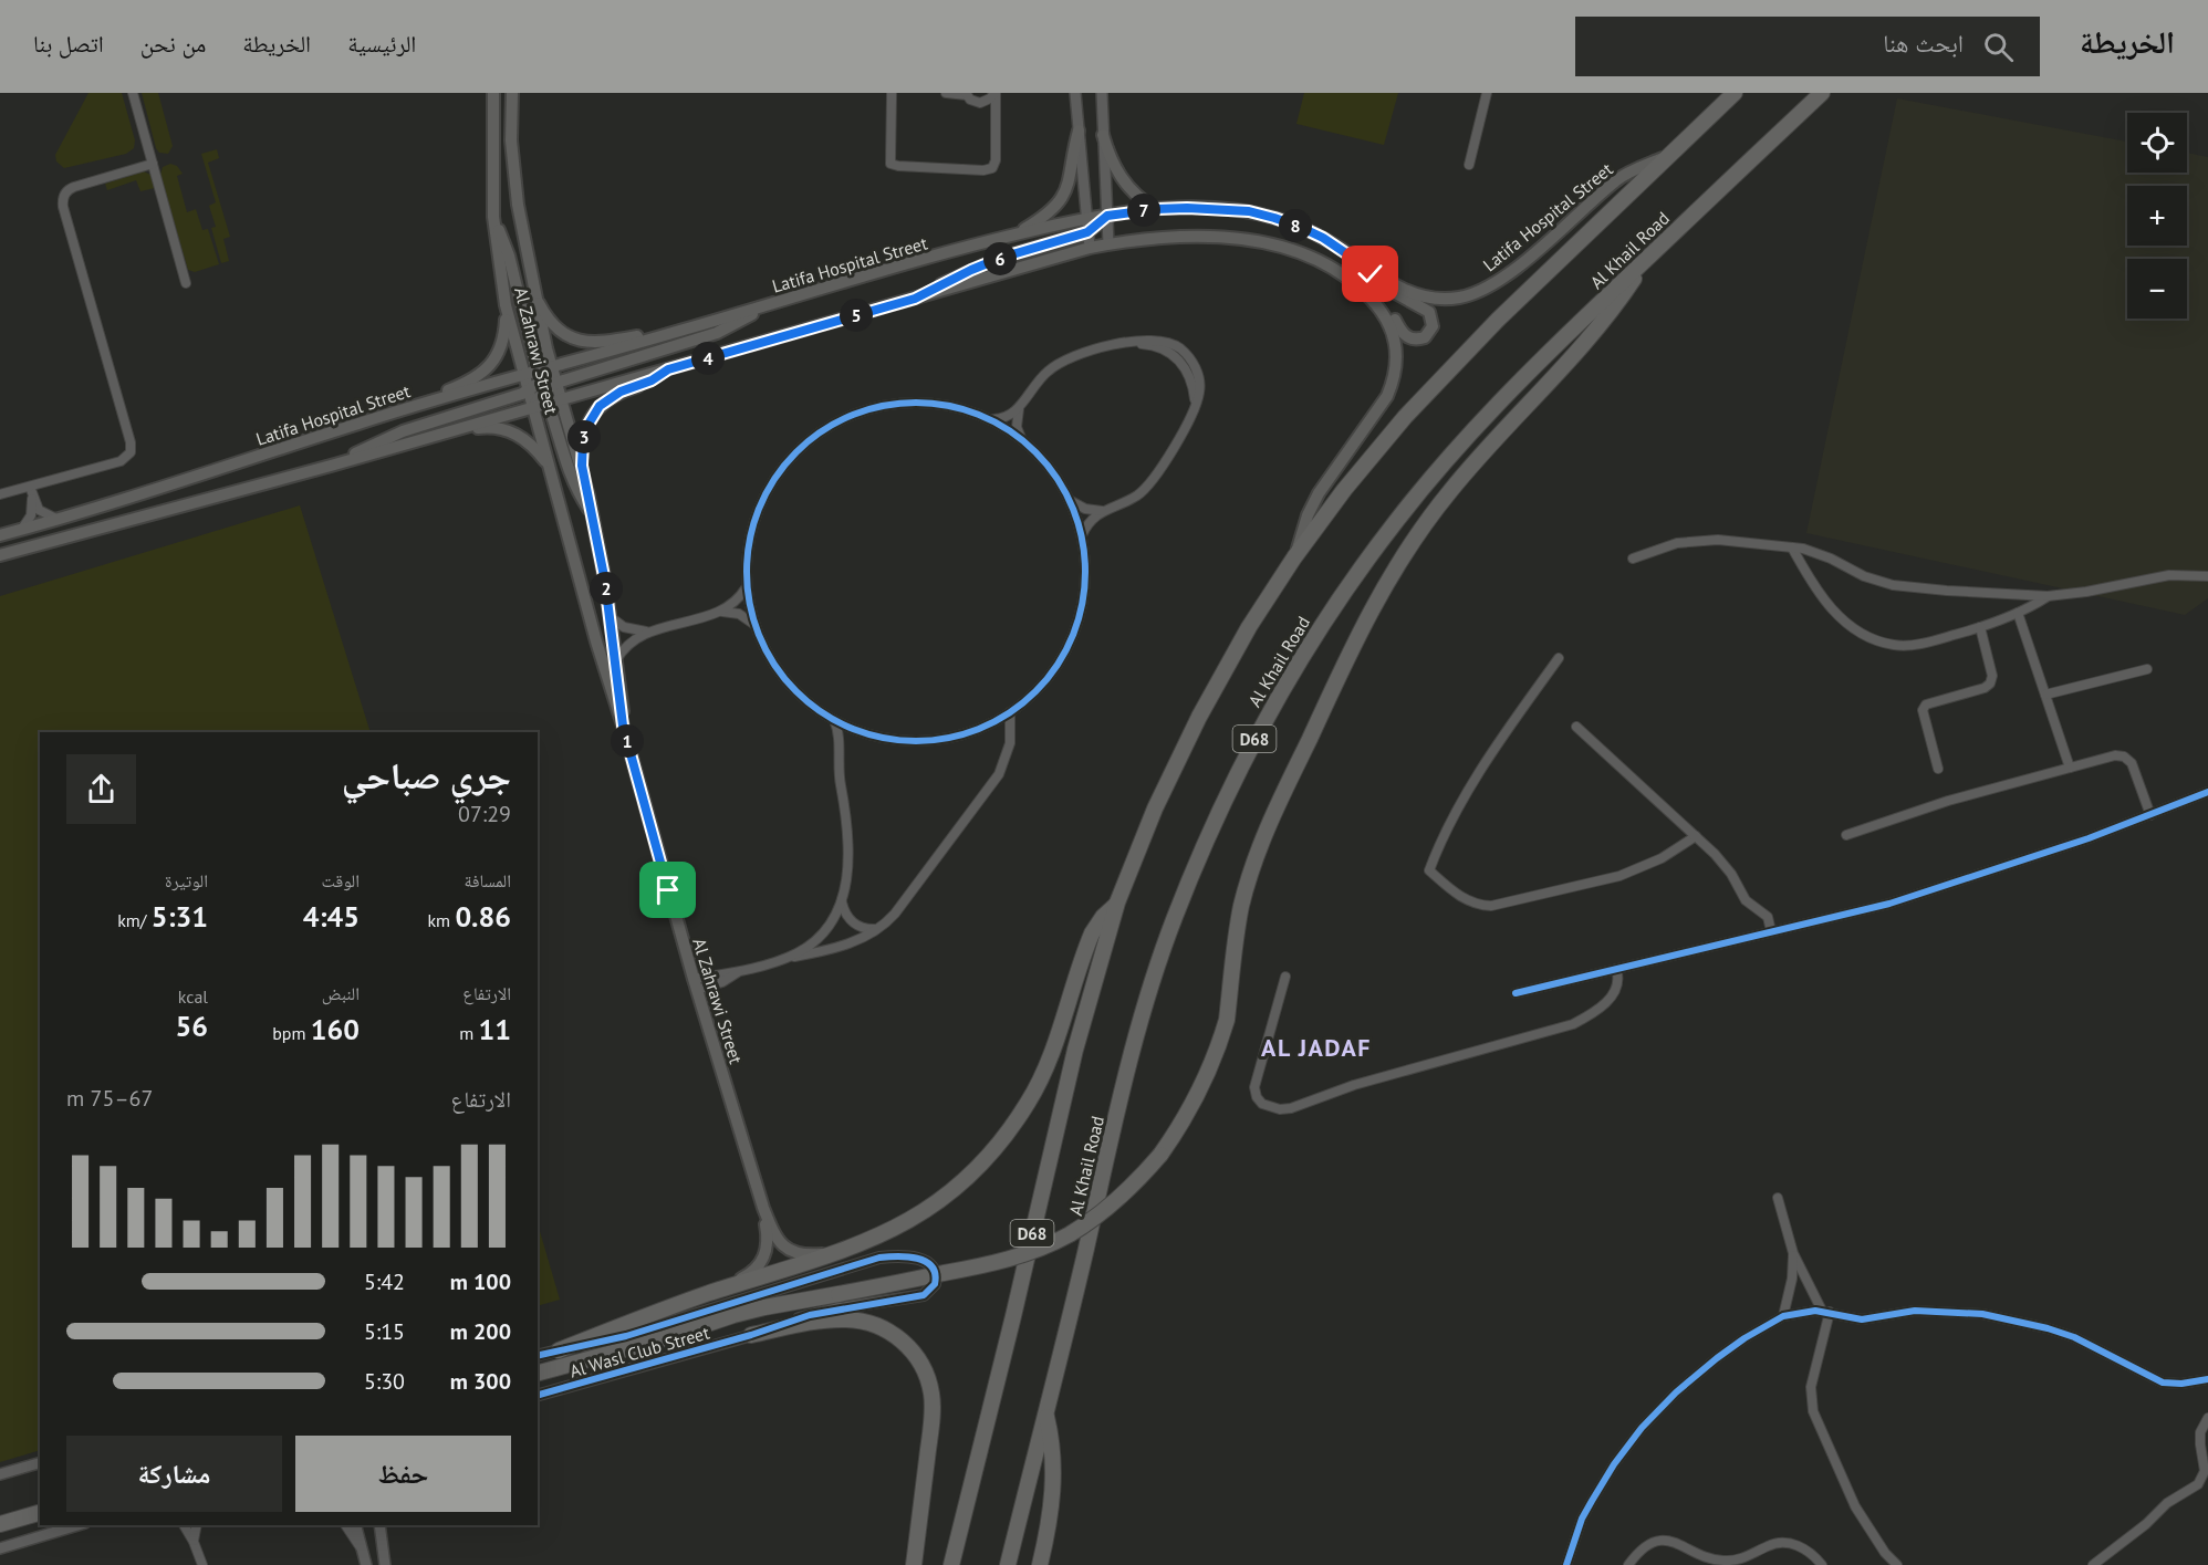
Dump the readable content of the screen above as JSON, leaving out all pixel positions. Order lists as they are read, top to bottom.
{
  "streets": {
    "highway": ["Al Khail Road", "D68"],
    "main road": ["Latifa Hospital Street", "Al Zahrawi Street"],
    "street": ["Al Wasl Club Street"]
  },
  "crossings": [
    ["Latifa Hospital Street", "Al Khail Road"],
    ["Latifa Hospital Street", "Al Zahrawi Street"]
  ],
  "districts": ["AL JADAF"],
  "page": {
    "header": "الخريطة",
    "search": "ابحث هنا",
    "nav": [
      "الرئيسية",
      "الخريطة",
      "من نحن",
      "اتصل بنا"
    ],
    "map_buttons": ["+", "−"],
    "pins": [
      "7",
      "8",
      "6",
      "5",
      "4",
      "3",
      "2",
      "1"
    ],
    "heading": ["جري صباحي", "07:29"],
    "stats": [
      ["المسافة", "0.86 km"],
      ["الوقت", "4:45"],
      ["الوتيرة", "5:31 /km"],
      ["الارتفاع", "11 m"],
      ["النبض", "160 bpm"],
      ["kcal", "56"]
    ],
    "chart": ["الارتفاع", "67–75 m"],
    "list": [
      {
        "name": "100 m",
        "note": "5:42"
      },
      {
        "name": "200 m",
        "note": "5:15"
      },
      {
        "name": "300 m",
        "note": "5:30"
      }
    ],
    "buttons": ["حفظ", "مشاركة"]
  }
}
